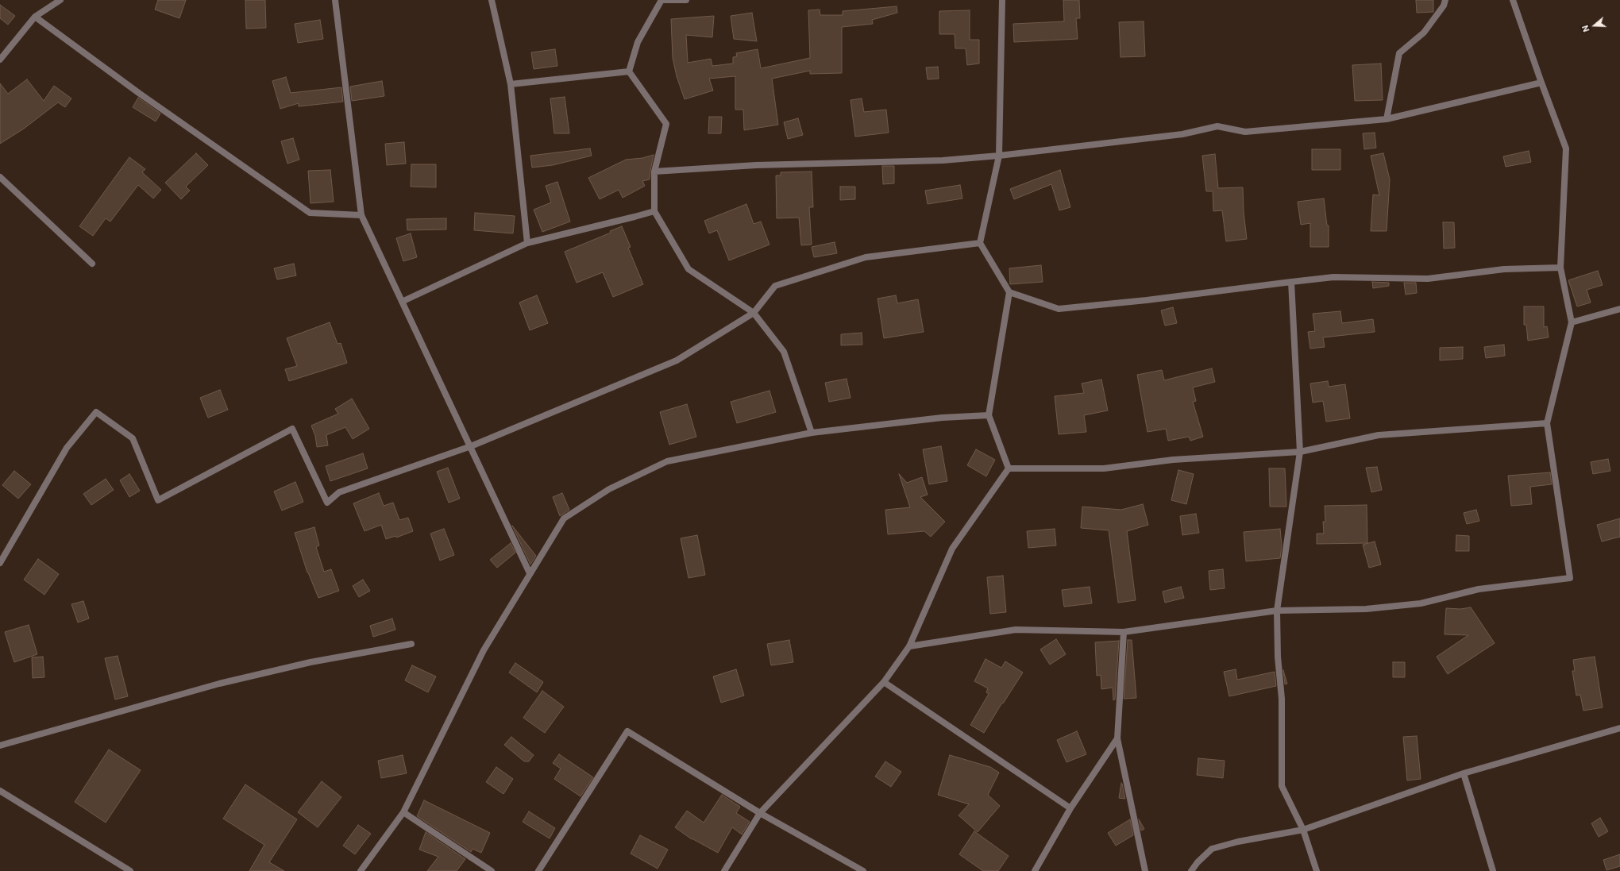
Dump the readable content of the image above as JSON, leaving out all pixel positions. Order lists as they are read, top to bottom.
{
  "north": "left"
}
